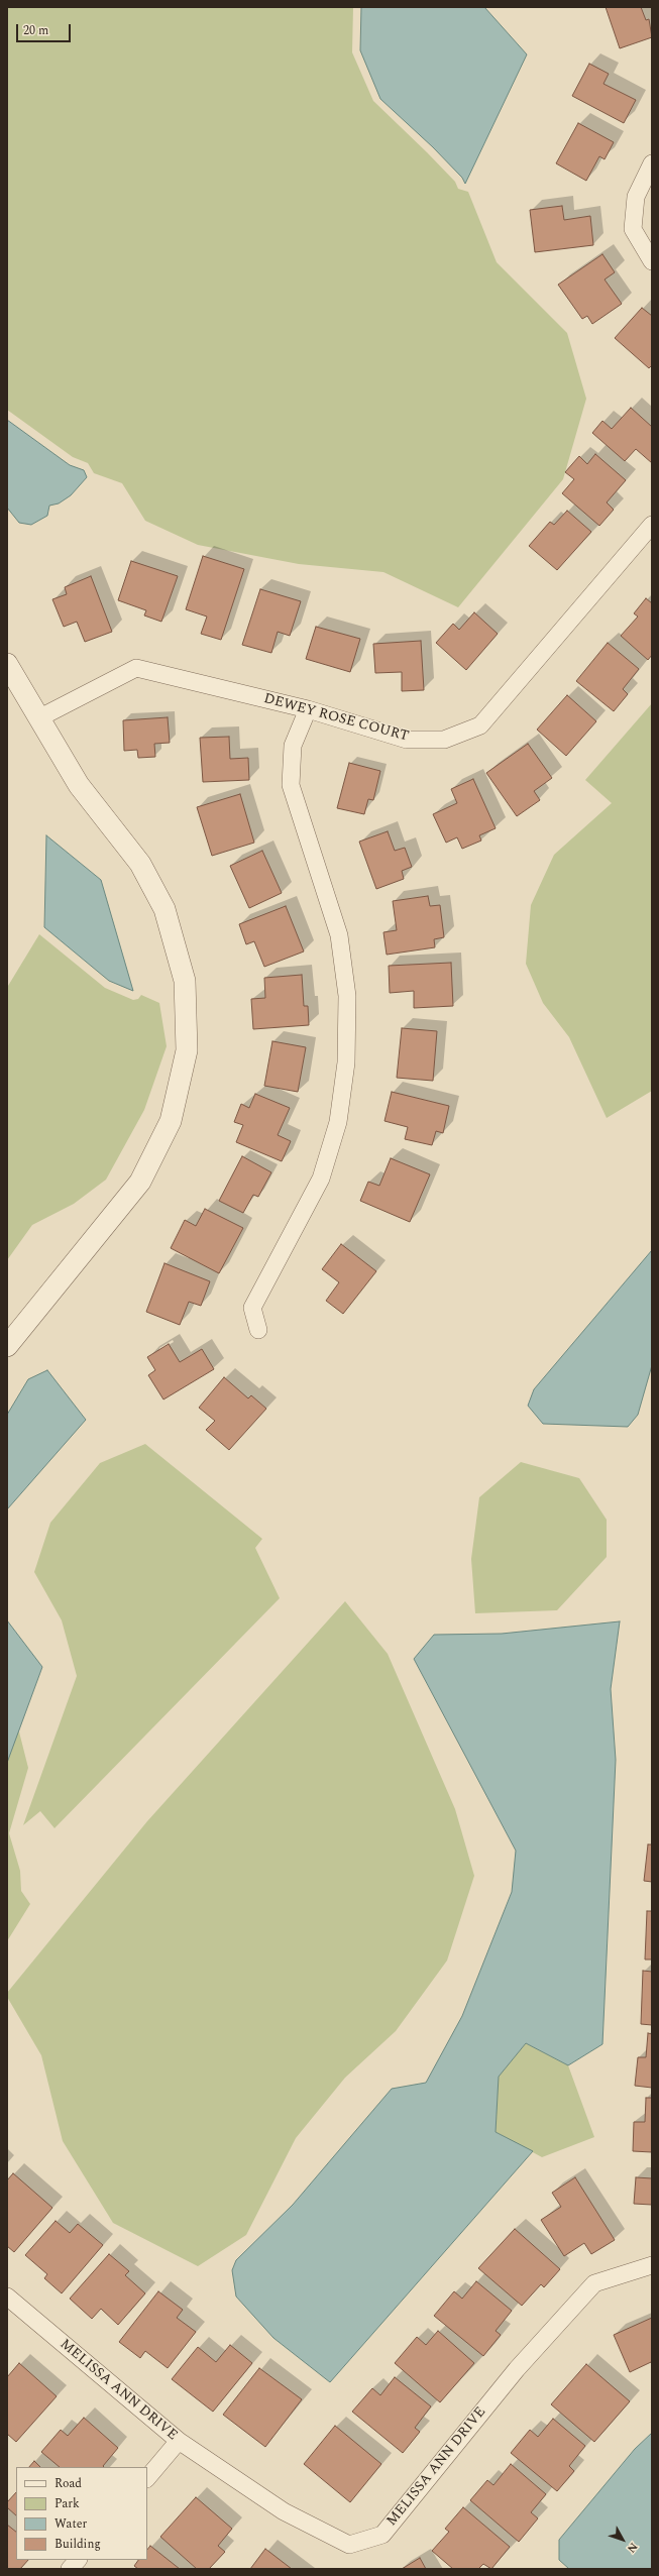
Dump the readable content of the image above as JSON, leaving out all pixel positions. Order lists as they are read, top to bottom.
{
  "streets": {
    "street": ["DEWEY ROSE COURT", "MELISSA ANN DRIVE"]
  },
  "legend": [
    "Road",
    "Park",
    "Water",
    "Building"
  ],
  "scale_bar": "20 m",
  "north": "bottom right"
}
